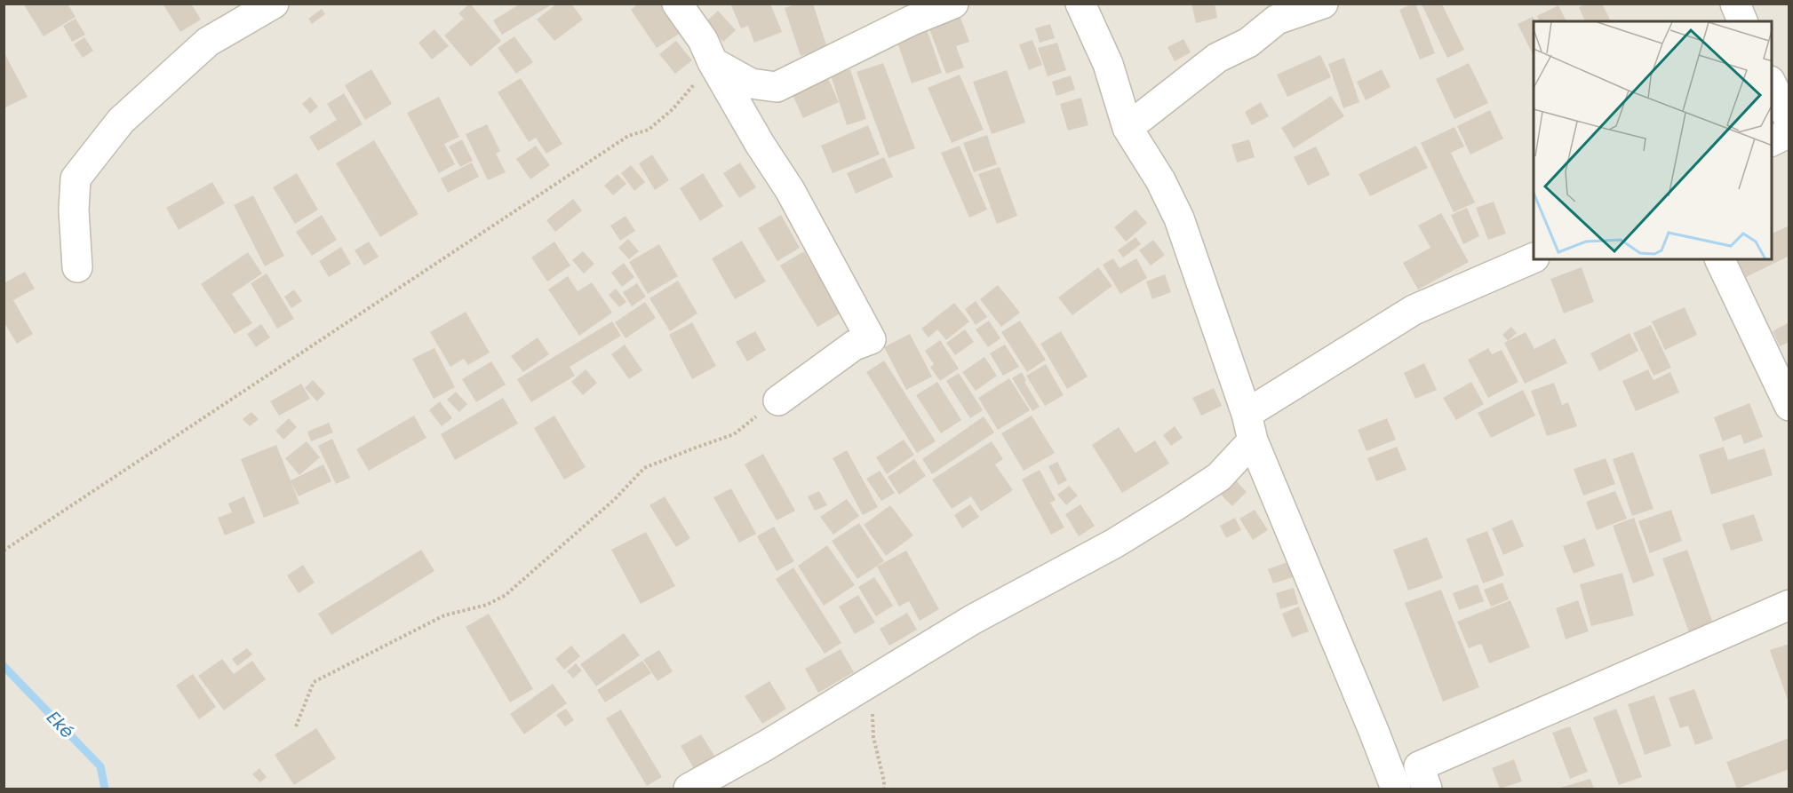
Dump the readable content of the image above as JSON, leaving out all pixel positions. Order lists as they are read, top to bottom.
{
  "water": ["Eké"]
}
